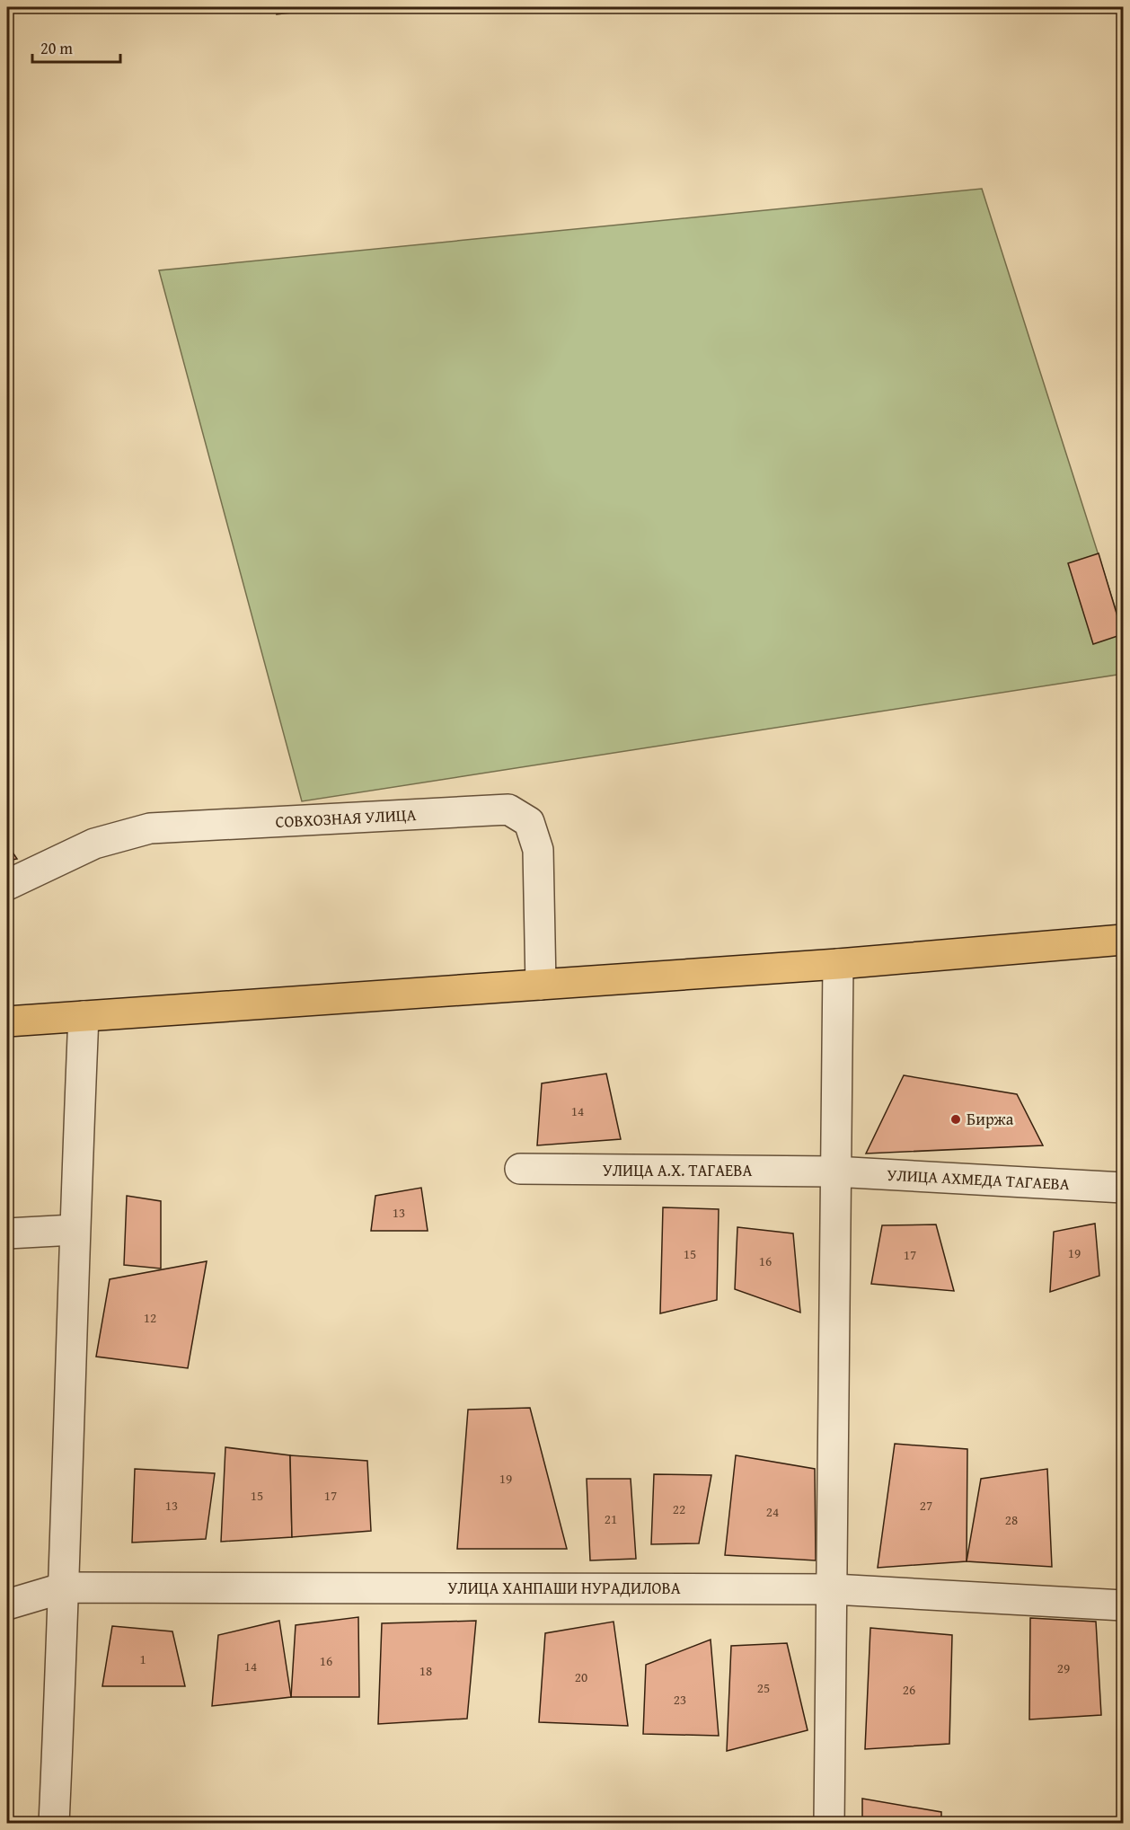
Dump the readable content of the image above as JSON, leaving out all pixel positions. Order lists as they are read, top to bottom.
{
  "streets": {
    "street": [
      "СОВХОЗНАЯ УЛИЦА",
      "УЛИЦА А.Х. ТАГАЕВА",
      "УЛИЦА АХМЕДА ТАГАЕВА",
      "УЛИЦА ХАНПАШИ НУРАДИЛОВА"
    ]
  },
  "crossings": [
    ["УЛИЦА А.Х. ТАГАЕВА", "УЛИЦА АХМЕДА ТАГАЕВА"]
  ],
  "places": ["Биржа"],
  "house_numbers": [
    "14",
    "13",
    "19",
    "15",
    "17",
    "16",
    "12",
    "19",
    "15",
    "17",
    "13",
    "27",
    "22",
    "24",
    "21",
    "28",
    "1",
    "16",
    "14",
    "29",
    "18",
    "20",
    "25",
    "26",
    "23"
  ],
  "scale_bar": "20 m"
}
